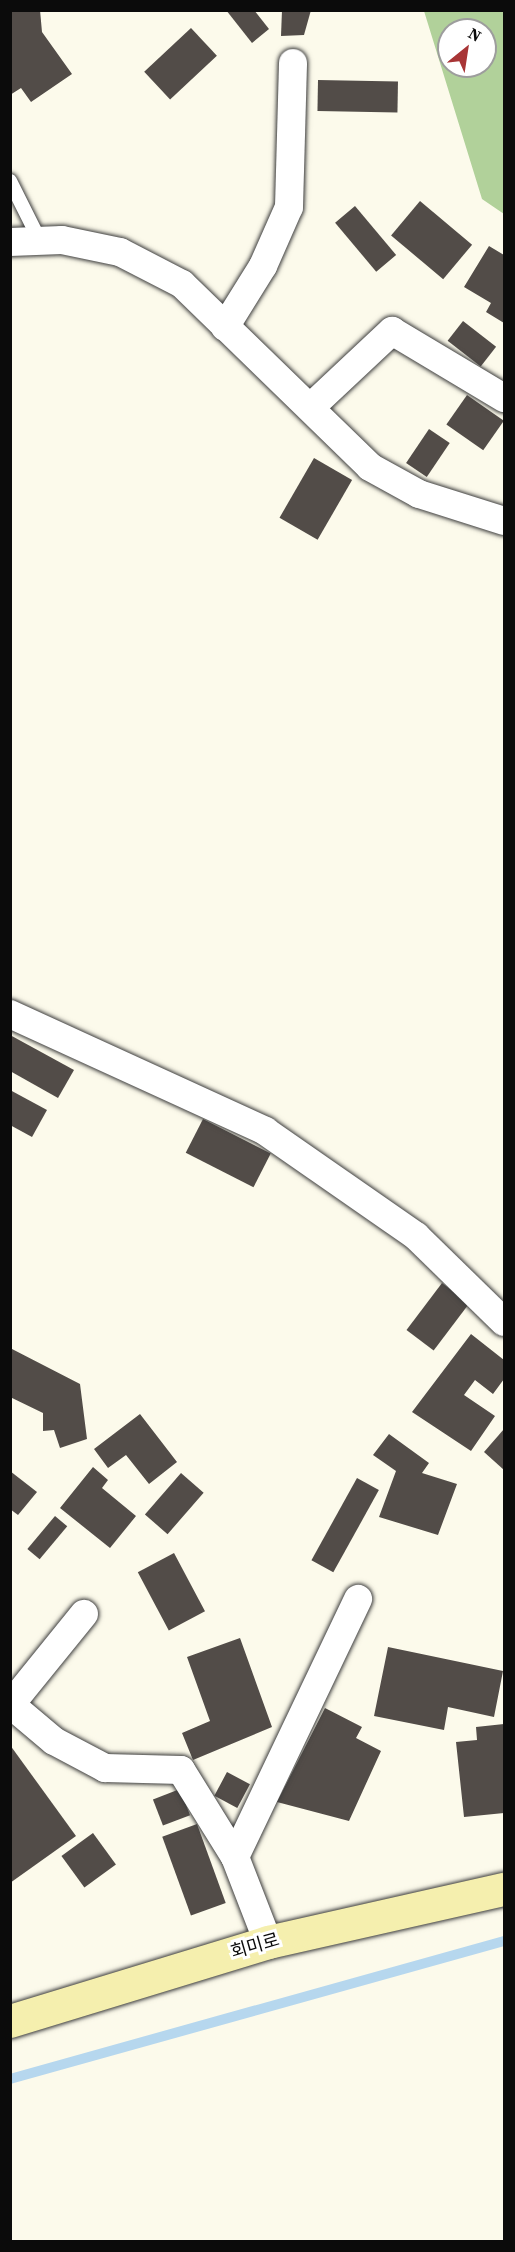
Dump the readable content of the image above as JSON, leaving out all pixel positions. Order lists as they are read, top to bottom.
{
  "streets": {
    "street": ["회미로"]
  },
  "north": "top right"
}
